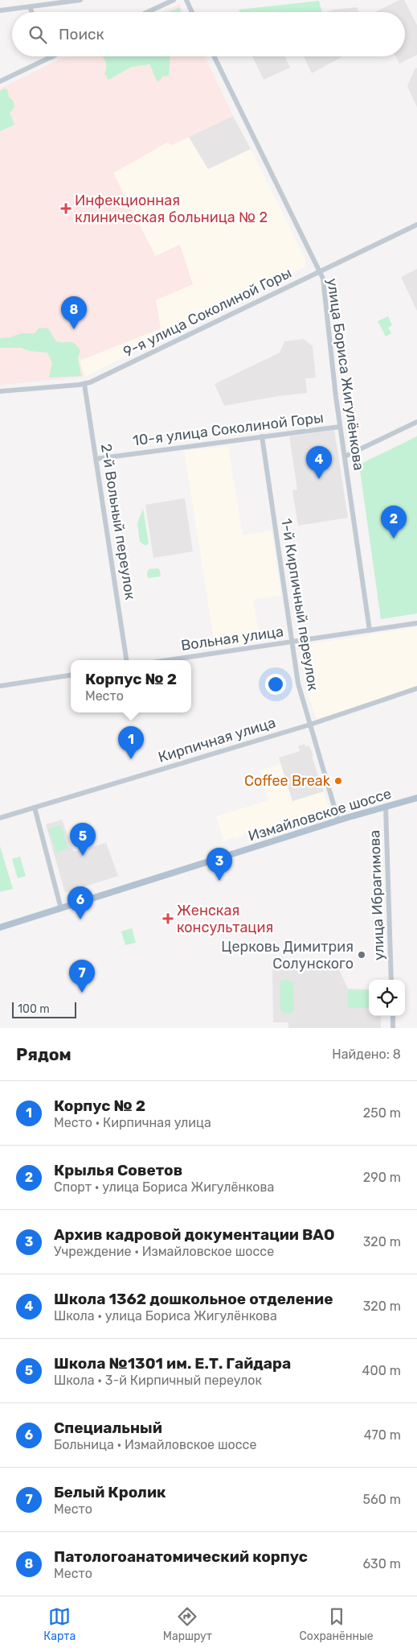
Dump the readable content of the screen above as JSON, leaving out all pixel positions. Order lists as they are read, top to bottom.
{
  "streets": {
    "main road": ["Измайловское шоссе"],
    "street": [
      "9-я улица Соколиной Горы",
      "улица Бориса Жигулёнкова",
      "10-я улица Соколиной Горы",
      "2-й Вольный переулок",
      "1-й Кирпичный переулок",
      "Вольная улица",
      "Кирпичная улица",
      "улица Ибрагимова"
    ]
  },
  "crossings": [
    ["9-я улица Соколиной Горы", "улица Бориса Жигулёнкова"],
    ["9-я улица Соколиной Горы", "2-й Вольный переулок"],
    ["улица Бориса Жигулёнкова", "10-я улица Соколиной Горы"],
    ["улица Бориса Жигулёнкова", "Вольная улица"],
    ["10-я улица Соколиной Горы", "2-й Вольный переулок"],
    ["10-я улица Соколиной Горы", "1-й Кирпичный переулок"],
    ["1-й Кирпичный переулок", "Вольная улица"],
    ["1-й Кирпичный переулок", "Кирпичная улица"],
    ["1-й Кирпичный переулок", "Измайловское шоссе"],
    ["Измайловское шоссе", "улица Ибрагимова"]
  ],
  "places": {
    "health": ["Инфекционная клиническая больница № 2", "Женская консультация"],
    "other": ["Coffee Break", "Церковь Димитрия Солунского"]
  },
  "scale_bar": "100 m",
  "page": {
    "search": "Поиск",
    "pins": [
      "8",
      "4",
      "2",
      "1",
      "5",
      "3",
      "6",
      "7"
    ],
    "popup": ["Корпус № 2", "Место"],
    "scale": "100 m",
    "heading": ["Рядом", "Найдено: 8"],
    "list": [
      {
        "mark": "1",
        "name": "Корпус № 2",
        "note": "Место · Кирпичная улица",
        "value": "250 m"
      },
      {
        "mark": "2",
        "name": "Крылья Советов",
        "note": "Спорт · улица Бориса Жигулёнкова",
        "value": "290 m"
      },
      {
        "mark": "3",
        "name": "Архив кадровой документации ВАО",
        "note": "Учреждение · Измайловское шоссе",
        "value": "320 m"
      },
      {
        "mark": "4",
        "name": "Школа 1362 дошкольное отделение",
        "note": "Школа · улица Бориса Жигулёнкова",
        "value": "320 m"
      },
      {
        "mark": "5",
        "name": "Школа №1301 им. Е.Т. Гайдара",
        "note": "Школа · 3-й Кирпичный переулок",
        "value": "400 m"
      },
      {
        "mark": "6",
        "name": "Специальный",
        "note": "Больница · Измайловское шоссе",
        "value": "470 m"
      },
      {
        "mark": "7",
        "name": "Белый Кролик",
        "note": "Место",
        "value": "560 m"
      },
      {
        "mark": "8",
        "name": "Патологоанатомический корпус",
        "note": "Место",
        "value": "630 m"
      }
    ],
    "nav": ["Карта", "Маршрут", "Сохранённые"]
  }
}
